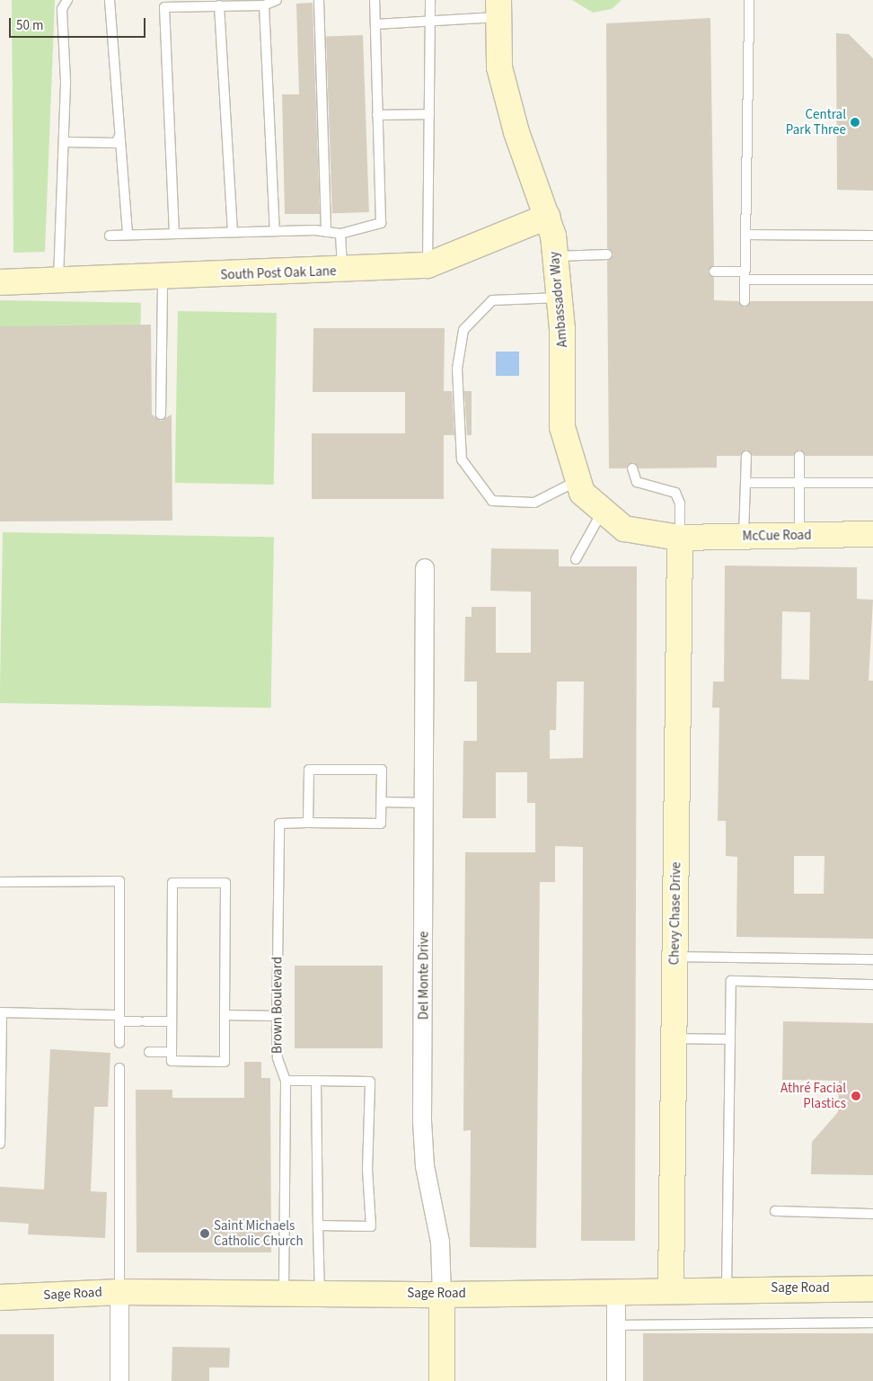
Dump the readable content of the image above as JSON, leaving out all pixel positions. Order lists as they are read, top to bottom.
{
  "streets": {
    "street": [
      "South Post Oak Lane",
      "Ambassador Way",
      "McCue Road",
      "Chevy Chase Drive",
      "Del Monte Drive",
      "Sage Road"
    ],
    "lane": ["Brown Boulevard"]
  },
  "crossings": [
    ["South Post Oak Lane", "Ambassador Way"],
    ["Ambassador Way", "McCue Road"],
    ["Ambassador Way", "Chevy Chase Drive"],
    ["McCue Road", "Chevy Chase Drive"],
    ["Chevy Chase Drive", "Sage Road"],
    ["Del Monte Drive", "Sage Road"],
    ["Brown Boulevard", "Sage Road"]
  ],
  "places": ["Central Park Three", "Athré Facial Plastics", "Saint Michaels Catholic Church"],
  "scale_bar": "50 m"
}
